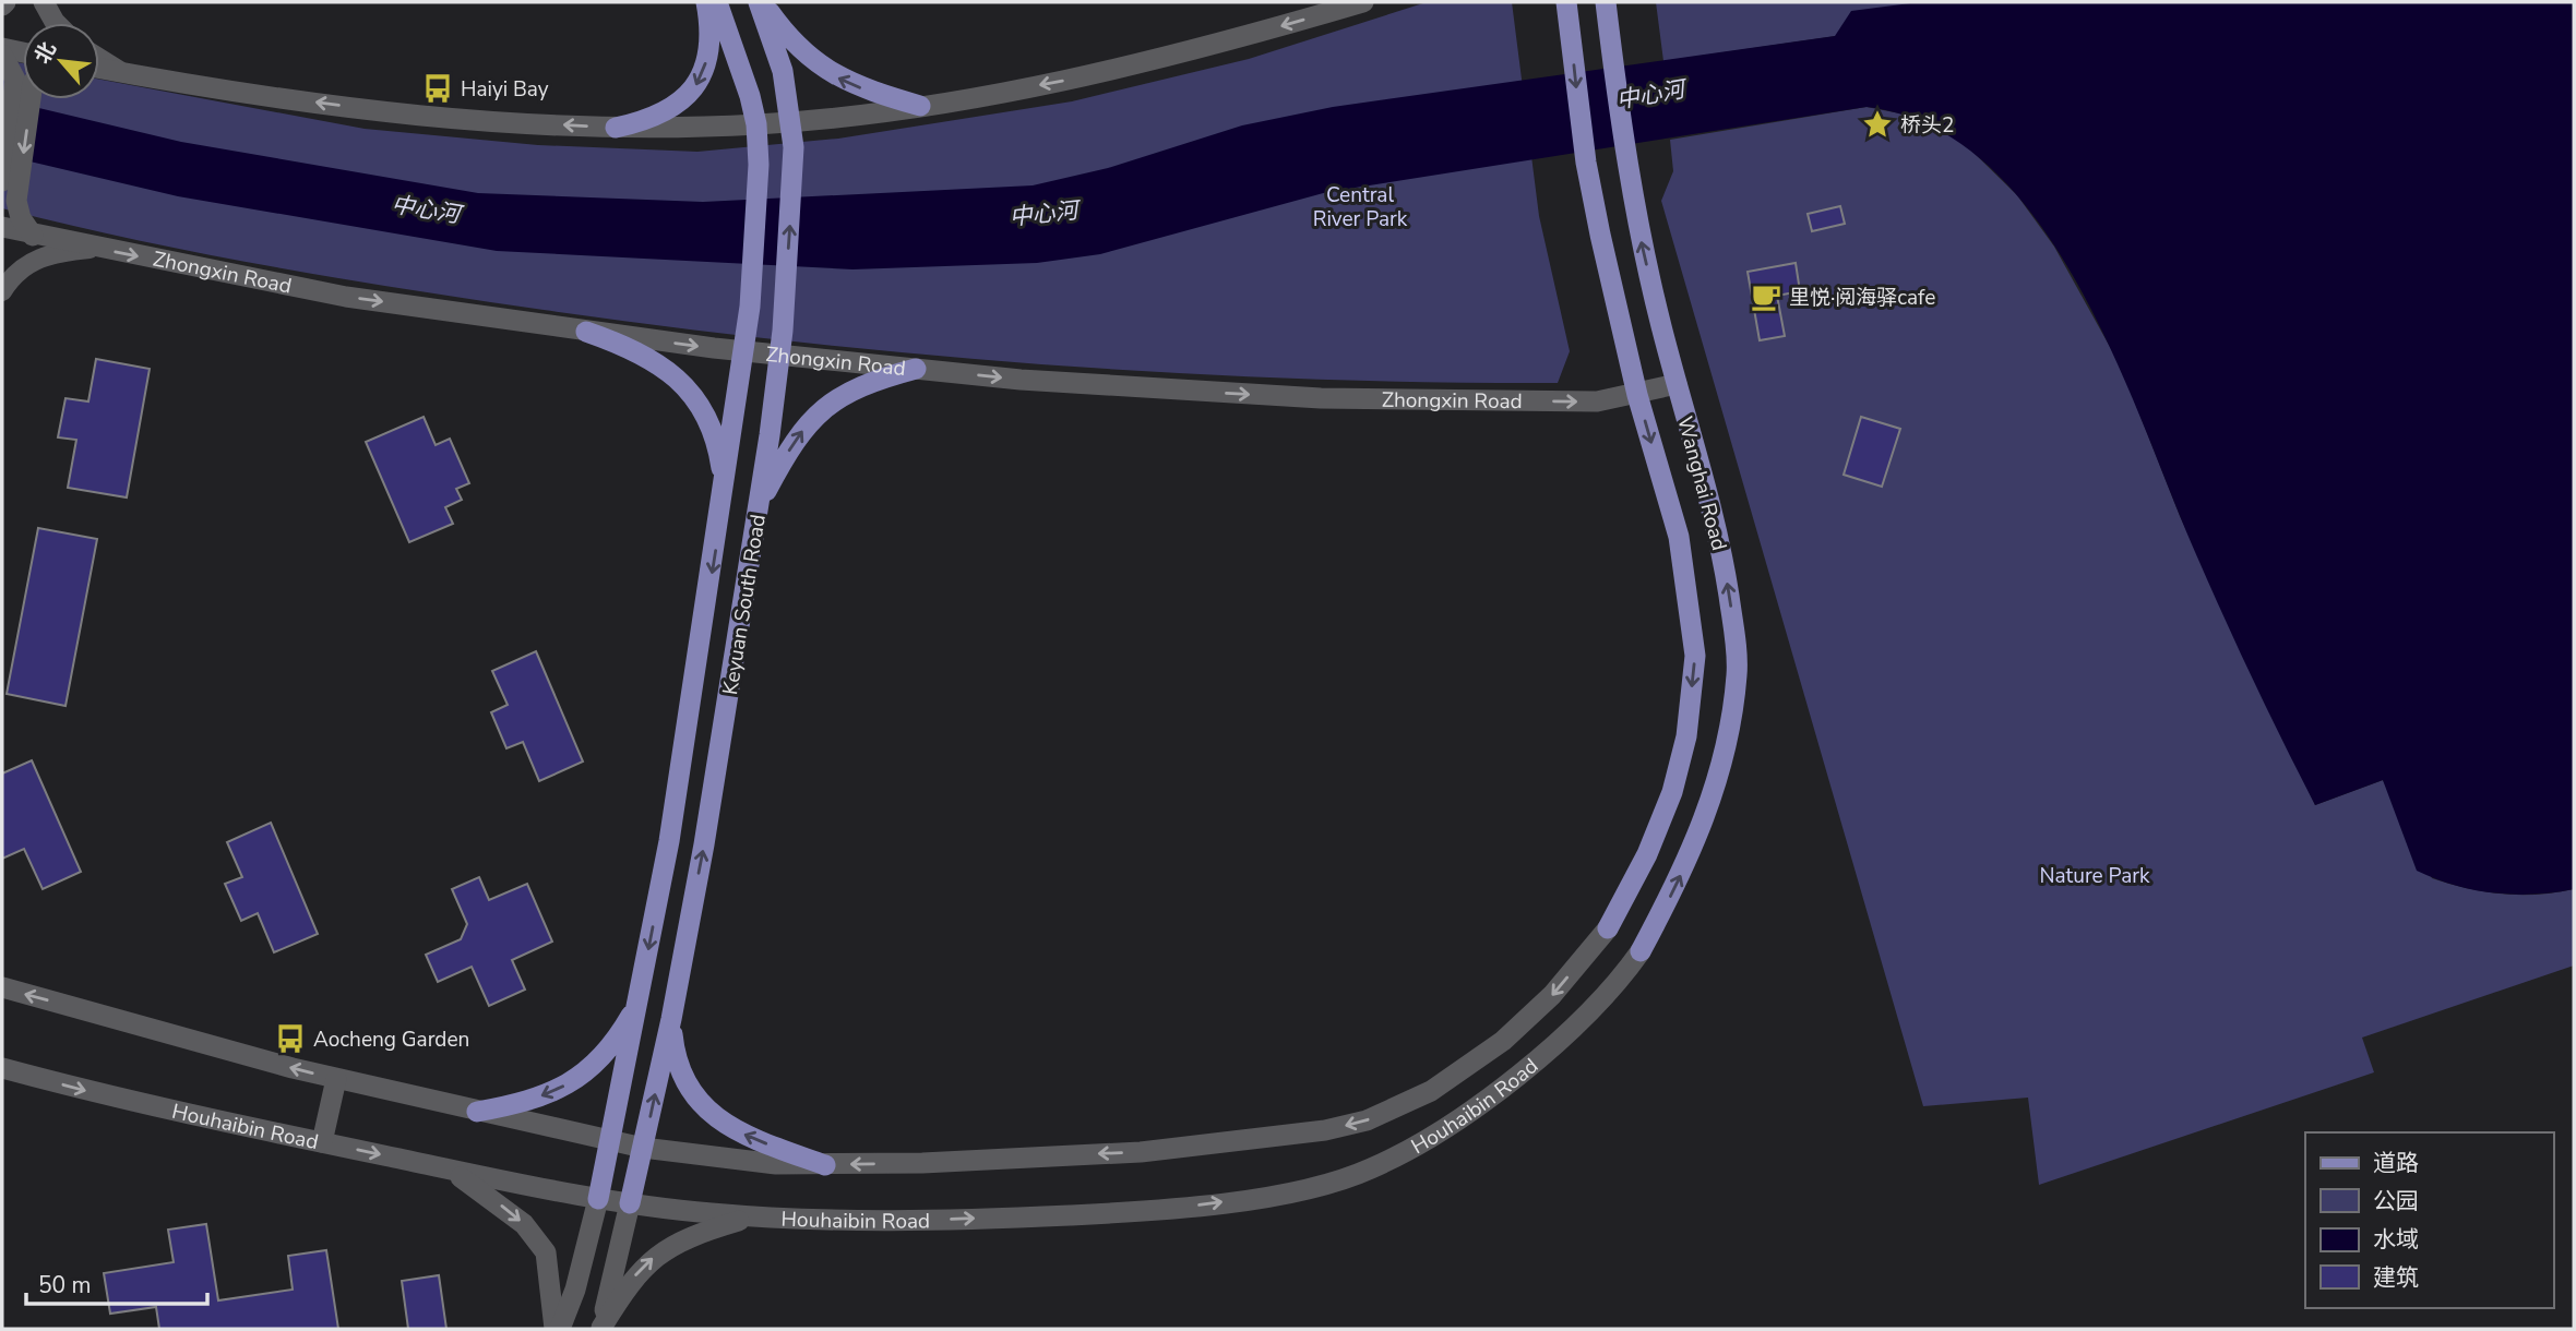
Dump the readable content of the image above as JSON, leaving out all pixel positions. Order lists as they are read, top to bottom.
{
  "streets": {
    "main road": [
      "Zhongxin Road",
      "Wanghai Road",
      "Keyuan South Road",
      "Houhaibin Road"
    ]
  },
  "crossings": [
    ["Zhongxin Road", "Wanghai Road"],
    ["Zhongxin Road", "Keyuan South Road"],
    ["Wanghai Road", "Houhaibin Road"],
    ["Keyuan South Road", "Houhaibin Road"]
  ],
  "one_way": ["Zhongxin Road"],
  "water": ["中心河"],
  "parks": ["Central River Park", "Nature Park"],
  "places": {
    "bus stop": ["Haiyi Bay", "Aocheng Garden"],
    "place": ["桥头2"],
    "cafe": ["里悦·阅海驿cafe"]
  },
  "legend": [
    "道路",
    "公园",
    "水域",
    "建筑"
  ],
  "scale_bar": "50 m",
  "north": "top left"
}
